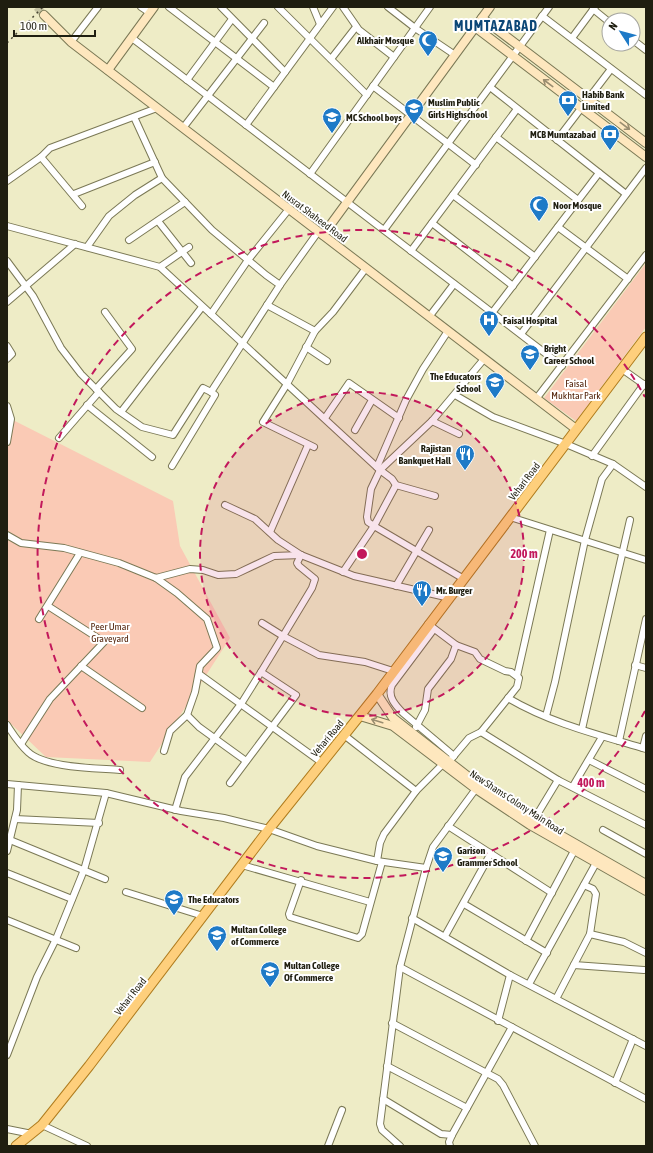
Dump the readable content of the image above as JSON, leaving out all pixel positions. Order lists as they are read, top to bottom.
{
  "streets": {
    "main road": ["Vehari Road"],
    "street": ["Nusrat Shaheed Road", "New Shams Colony Main Road"]
  },
  "crossings": [
    ["Nusrat Shaheed Road", "Vehari Road"],
    ["Vehari Road", "New Shams Colony Main Road"]
  ],
  "districts": ["MUMTAZABAD"],
  "parks": ["Faisal Mukhtar Park", "Peer Umar Graveyard"],
  "places": {
    "mosque": ["Alkhair Mosque", "Noor Mosque"],
    "bank": ["Habib Bank Limited", "MCB Mumtazabad"],
    "school or university": [
      "Muslim Public Girls Highschool",
      "MC School boys",
      "Bright Career School",
      "The Educators School",
      "Garison Grammer School",
      "The Educators",
      "Multan College of Commerce",
      "Multan College Of Commerce"
    ],
    "hospital": ["Faisal Hospital"],
    "restaurant": ["Rajistan Bankquet Hall", "Mr. Burger"]
  },
  "scale_bar": "100 m",
  "north": "top left",
  "rings": ["200 m", "400 m"]
}
